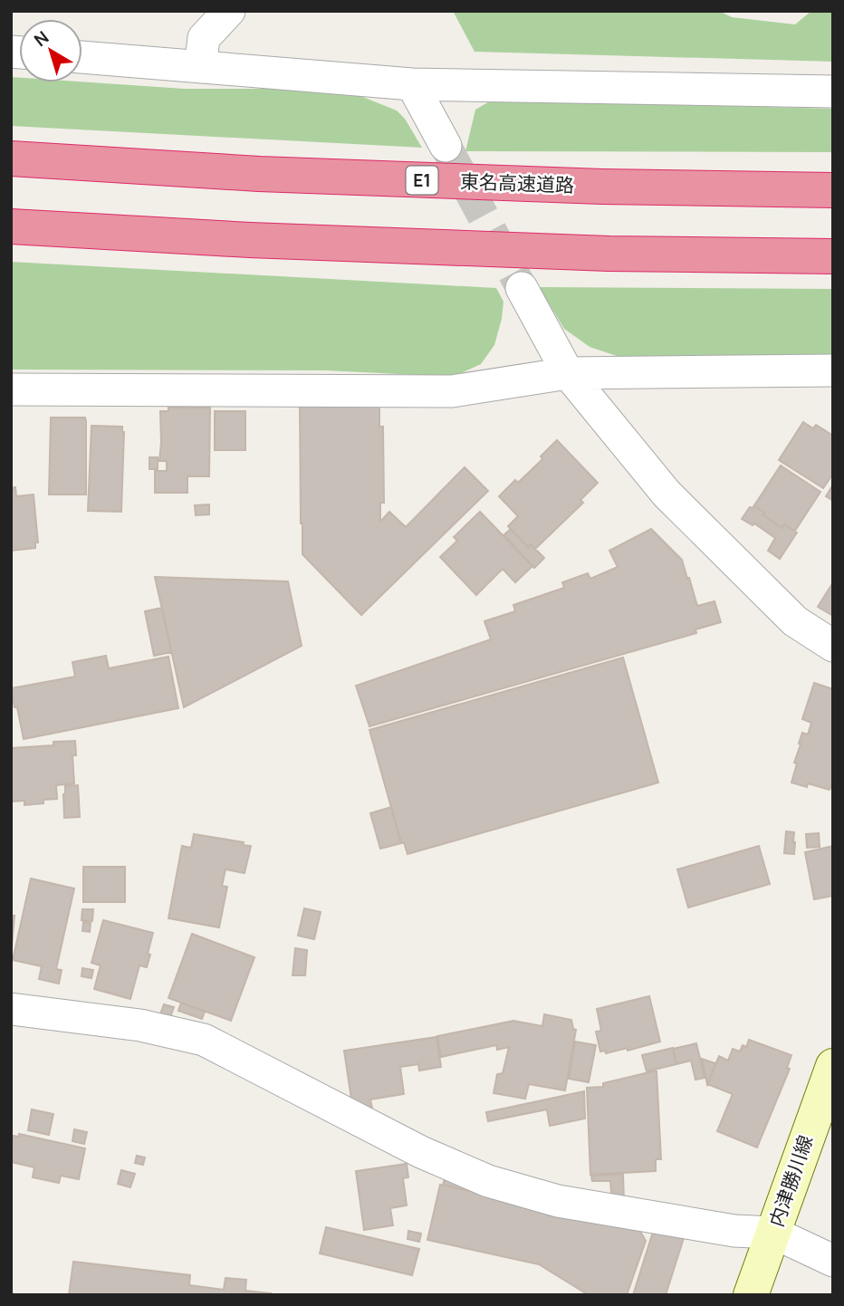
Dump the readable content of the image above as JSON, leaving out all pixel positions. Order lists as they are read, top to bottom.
{
  "streets": {
    "highway": ["E1", "東名高速道路"],
    "main road": ["内津勝川線"]
  },
  "north": "top left"
}
